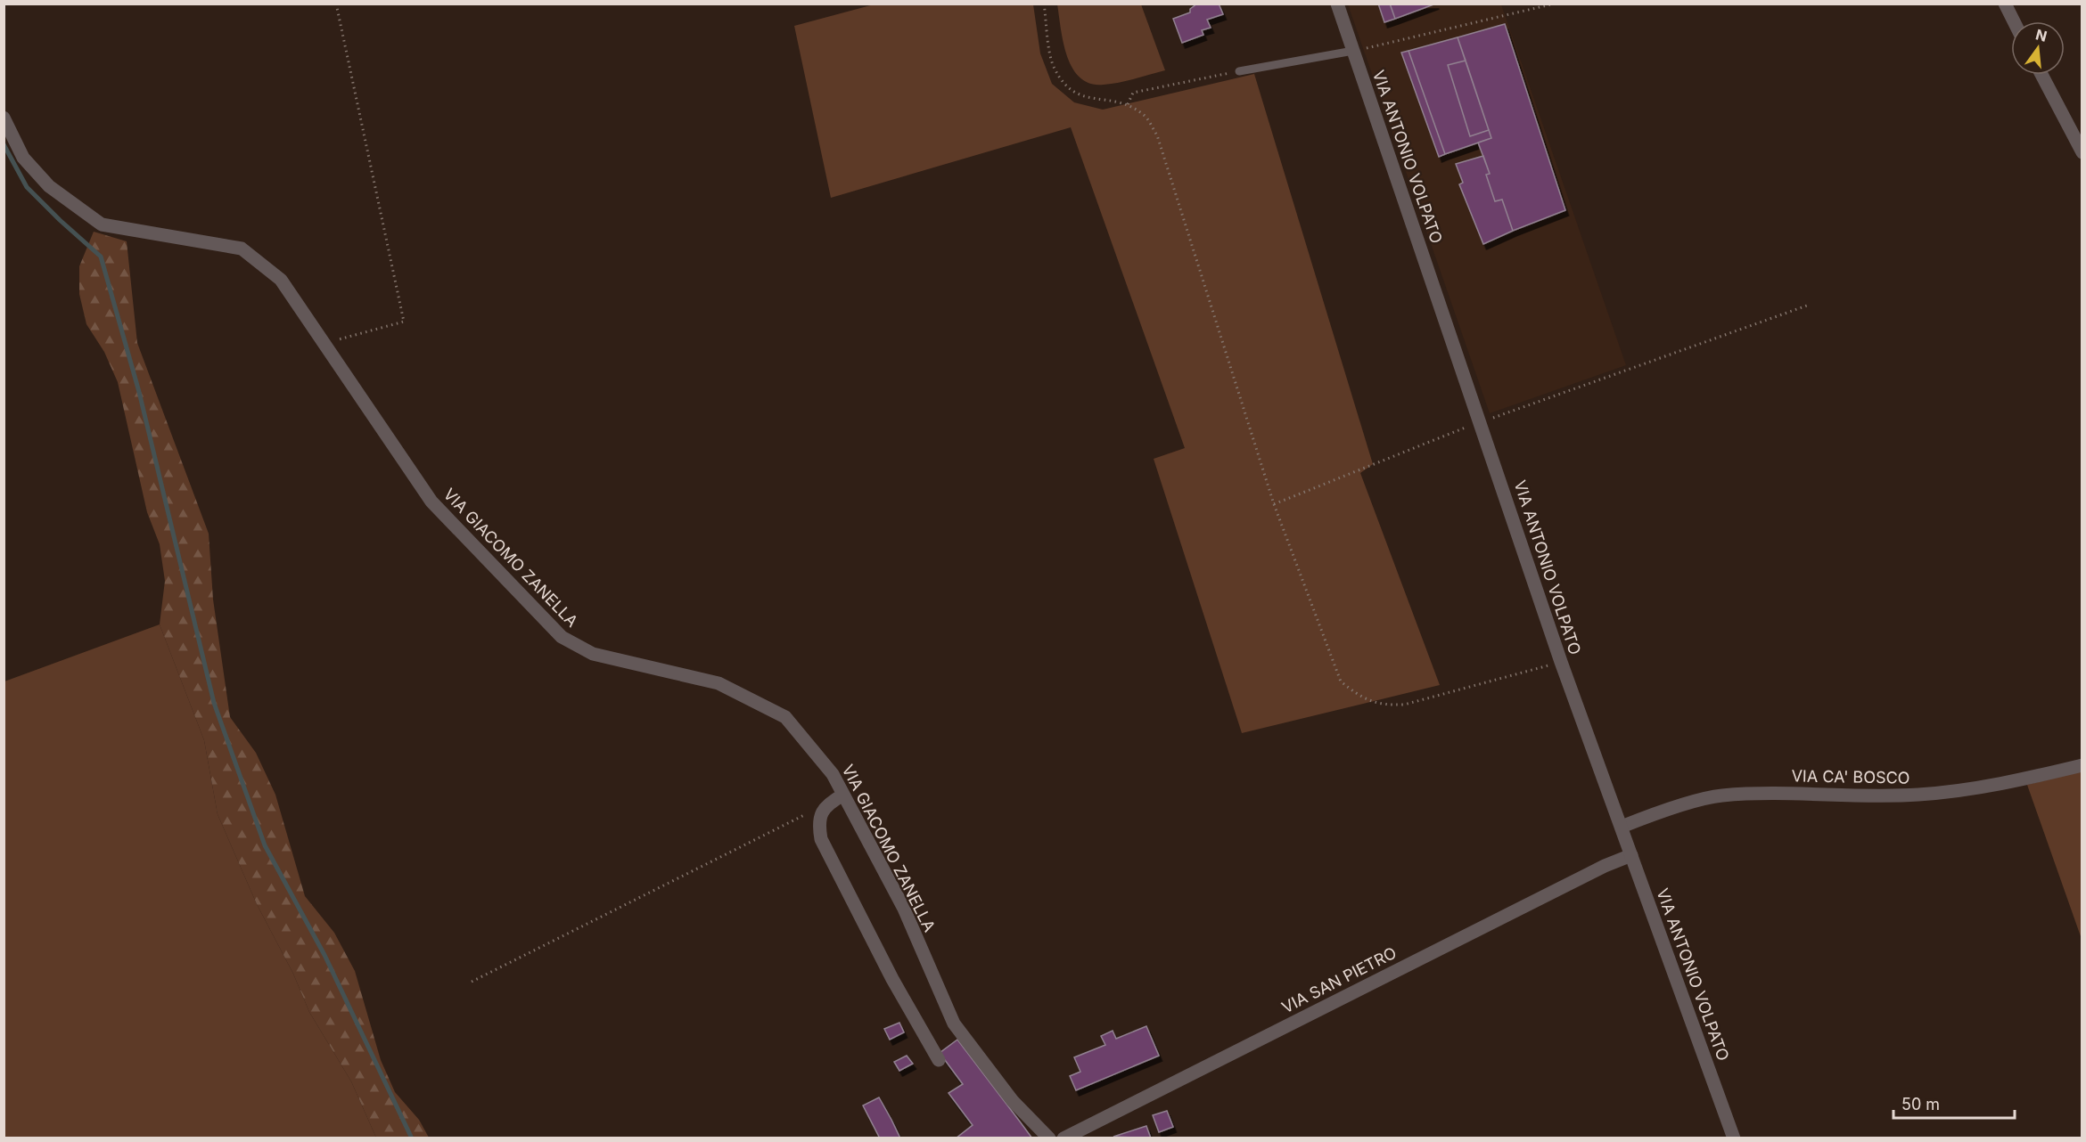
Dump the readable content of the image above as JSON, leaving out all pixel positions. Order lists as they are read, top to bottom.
{
  "streets": {
    "street": [
      "VIA ANTONIO VOLPATO",
      "VIA GIACOMO ZANELLA",
      "VIA CA' BOSCO",
      "VIA SAN PIETRO"
    ]
  },
  "crossings": [
    ["VIA ANTONIO VOLPATO", "VIA CA' BOSCO"],
    ["VIA ANTONIO VOLPATO", "VIA SAN PIETRO"]
  ],
  "scale_bar": "50 m",
  "north": "top"
}
